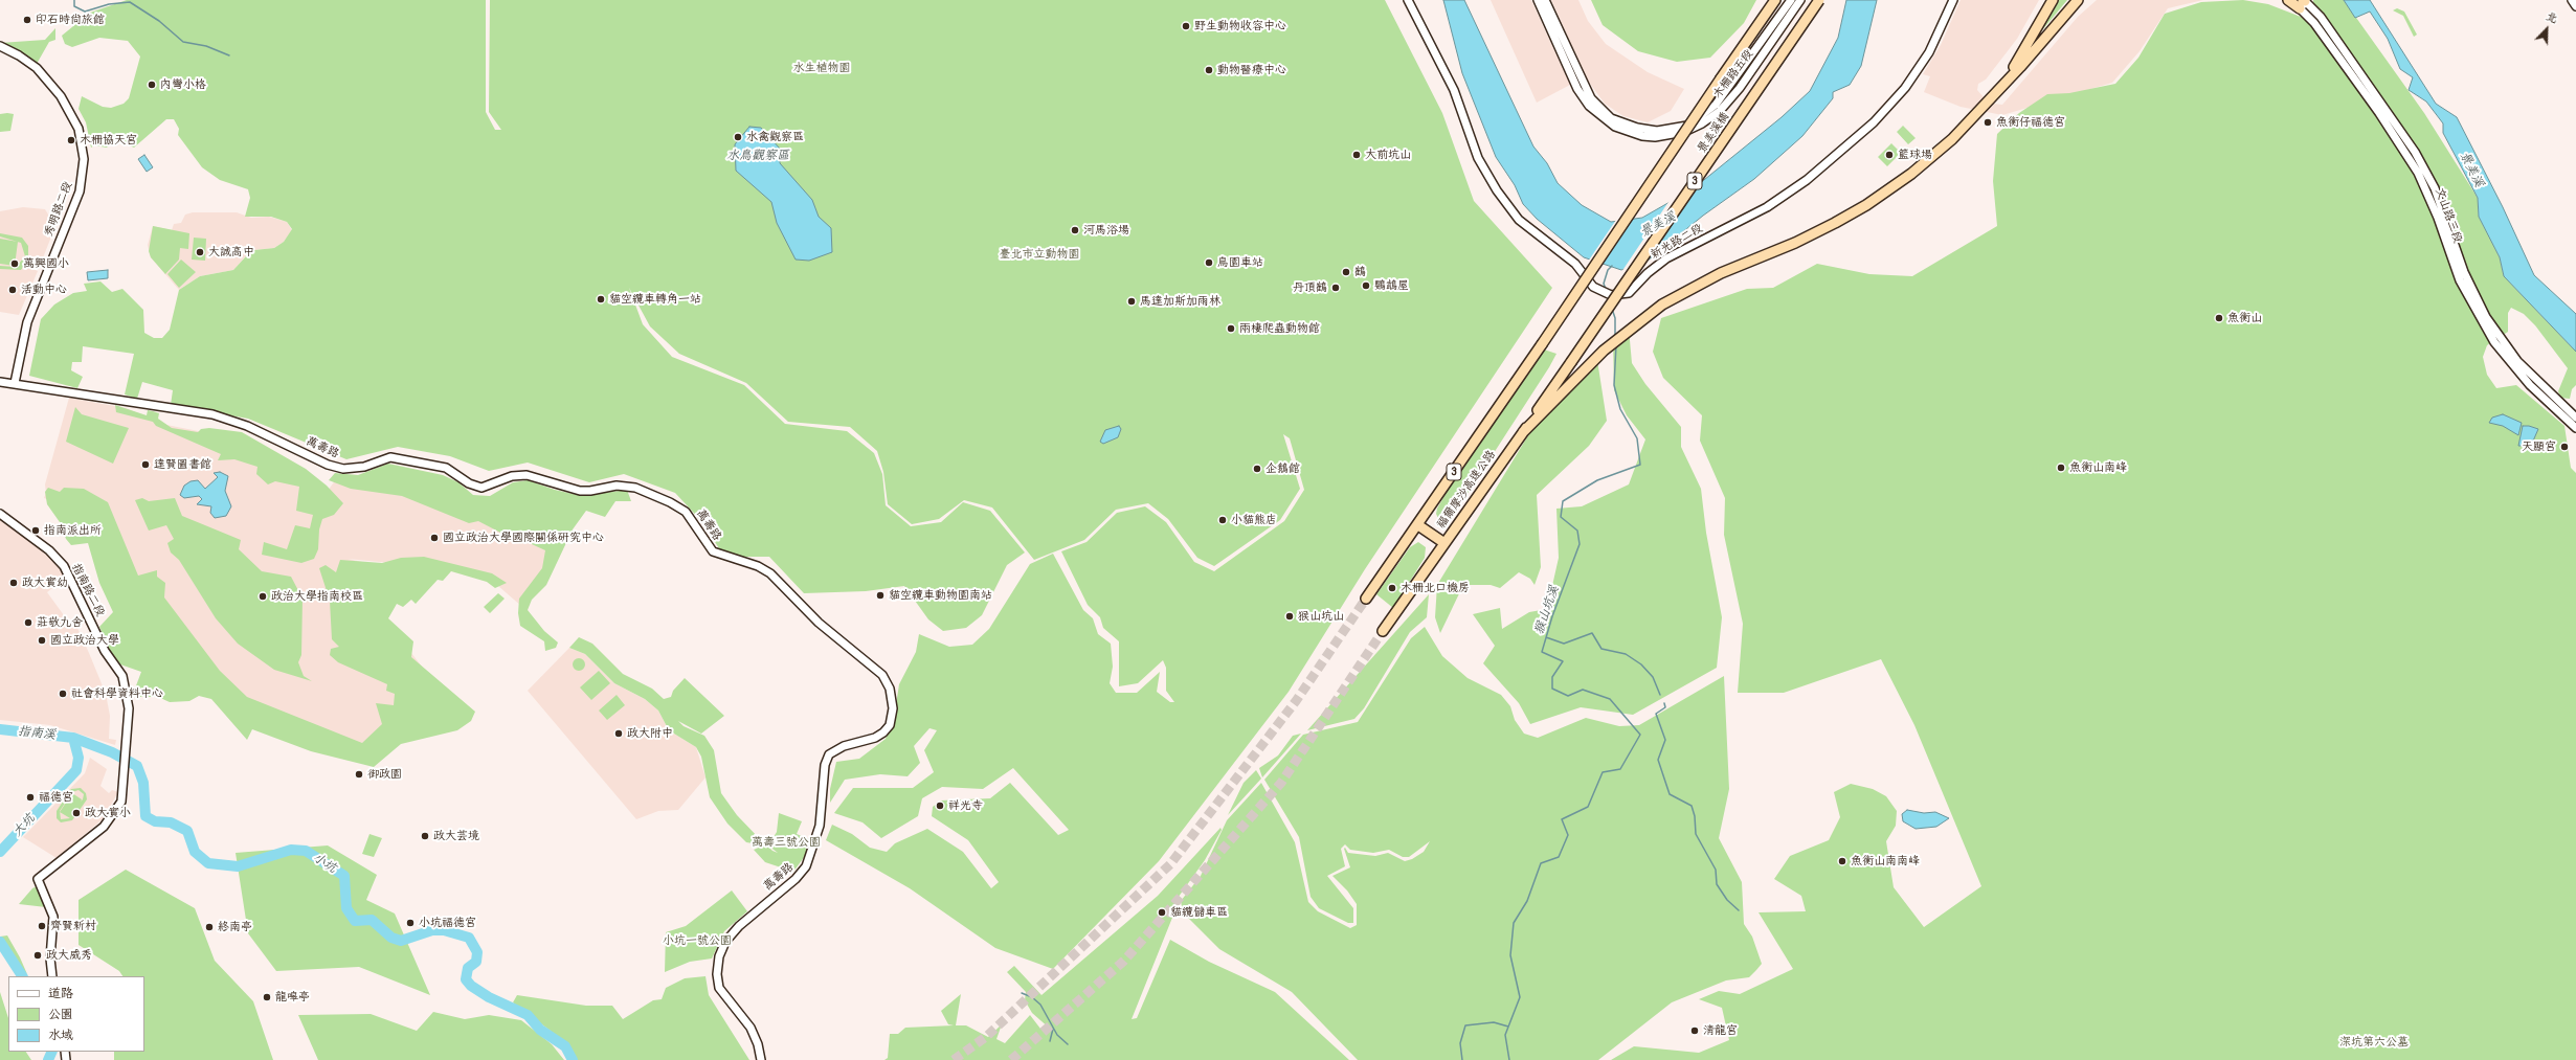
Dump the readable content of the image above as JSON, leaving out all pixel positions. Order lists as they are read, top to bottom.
{
  "streets": {
    "highway": ["景美溪橋", "3", "福爾摩沙高速公路"],
    "street": [
      "木柵路五段",
      "秀明路二段",
      "文山路三段",
      "新光路二段",
      "萬壽路",
      "指南路二段"
    ]
  },
  "crossings": [
    ["景美溪橋", "福爾摩沙高速公路"],
    ["秀明路二段", "萬壽路"]
  ],
  "water": [
    "水鳥觀察區",
    "景美溪",
    "猴山坑溪",
    "指南溪",
    "大坑",
    "小坑"
  ],
  "parks": [
    "水生植物園",
    "臺北市立動物園",
    "萬壽三號公園",
    "小坑一號公園",
    "深坑第六公墓"
  ],
  "places": [
    "印石時尚旅館",
    "野生動物收容中心",
    "動物醫療中心",
    "內彎小格",
    "魚衡仔福德宮",
    "水禽觀察區",
    "木柵協天宮",
    "大前坑山",
    "籃球場",
    "河馬浴場",
    "大誠高中",
    "鳥園車站",
    "萬興國小",
    "鶴",
    "鸚鵡屋",
    "丹頂鶴",
    "活動中心",
    "貓空纜車轉角一站",
    "馬達加斯加雨林",
    "魚衡山",
    "兩棲爬蟲動物館",
    "天顯宮",
    "達賢圖書館",
    "魚衡山南峰",
    "企鵝館",
    "小貓熊店",
    "指南派出所",
    "國立政治大學國際關係研究中心",
    "政大實幼",
    "木柵北口機房",
    "貓空纜車動物園南站",
    "政治大學指南校區",
    "猴山坑山",
    "莊敬九舍",
    "國立政治大學",
    "社會科學資料中心",
    "政大附中",
    "御政園",
    "福德宮",
    "祥光寺",
    "政大實小",
    "政大芸境",
    "魚衡山南南峰",
    "貓纜儲車區",
    "小坑福德宮",
    "齊賢新村",
    "終南亭",
    "政大威秀",
    "龍嗥亭",
    "清龍宮"
  ],
  "legend": ["道路", "公園", "水域"],
  "north": "top right"
}
